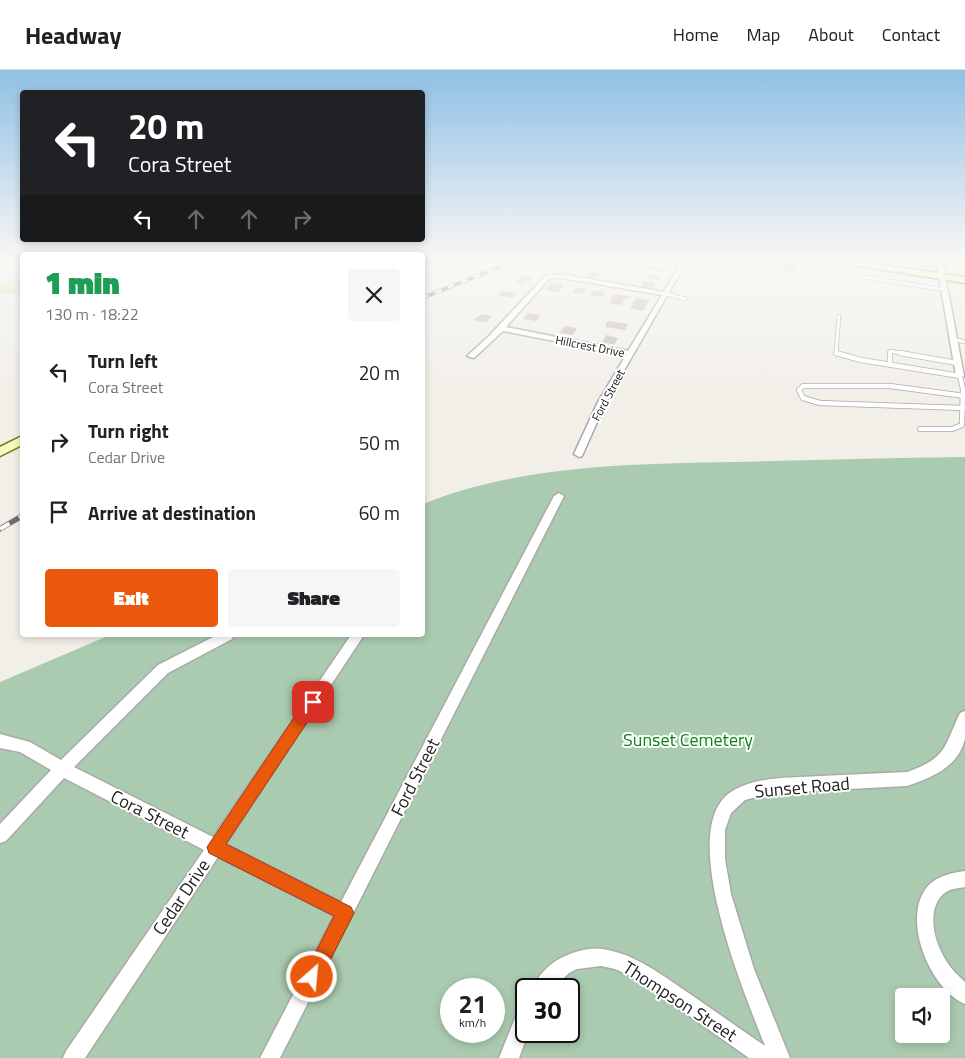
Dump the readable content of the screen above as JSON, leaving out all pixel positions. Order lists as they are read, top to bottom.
{
  "streets": {
    "street": [
      "Hillcrest Drive",
      "Ford Street",
      "Sunset Road",
      "Cora Street",
      "Cedar Drive",
      "Thompson Street"
    ]
  },
  "crossings": [
    ["Hillcrest Drive", "Ford Street"],
    ["Ford Street", "Cora Street"],
    ["Cora Street", "Cedar Drive"]
  ],
  "parks": ["Sunset Cemetery"],
  "page": {
    "header": "Headway",
    "nav": [
      "Home",
      "Map",
      "About",
      "Contact"
    ],
    "turn": ["20 m", "Cora Street"],
    "heading": ["1 min", "130 m · 18:22"],
    "list": [
      {
        "name": "Turn left",
        "note": "Cora Street",
        "value": "20 m"
      },
      {
        "name": "Turn right",
        "note": "Cedar Drive",
        "value": "50 m"
      },
      {
        "name": "Arrive at destination",
        "value": "60 m"
      }
    ],
    "buttons": ["Exit", "Share"],
    "speed": "21 km/h",
    "limit": "30"
  }
}
